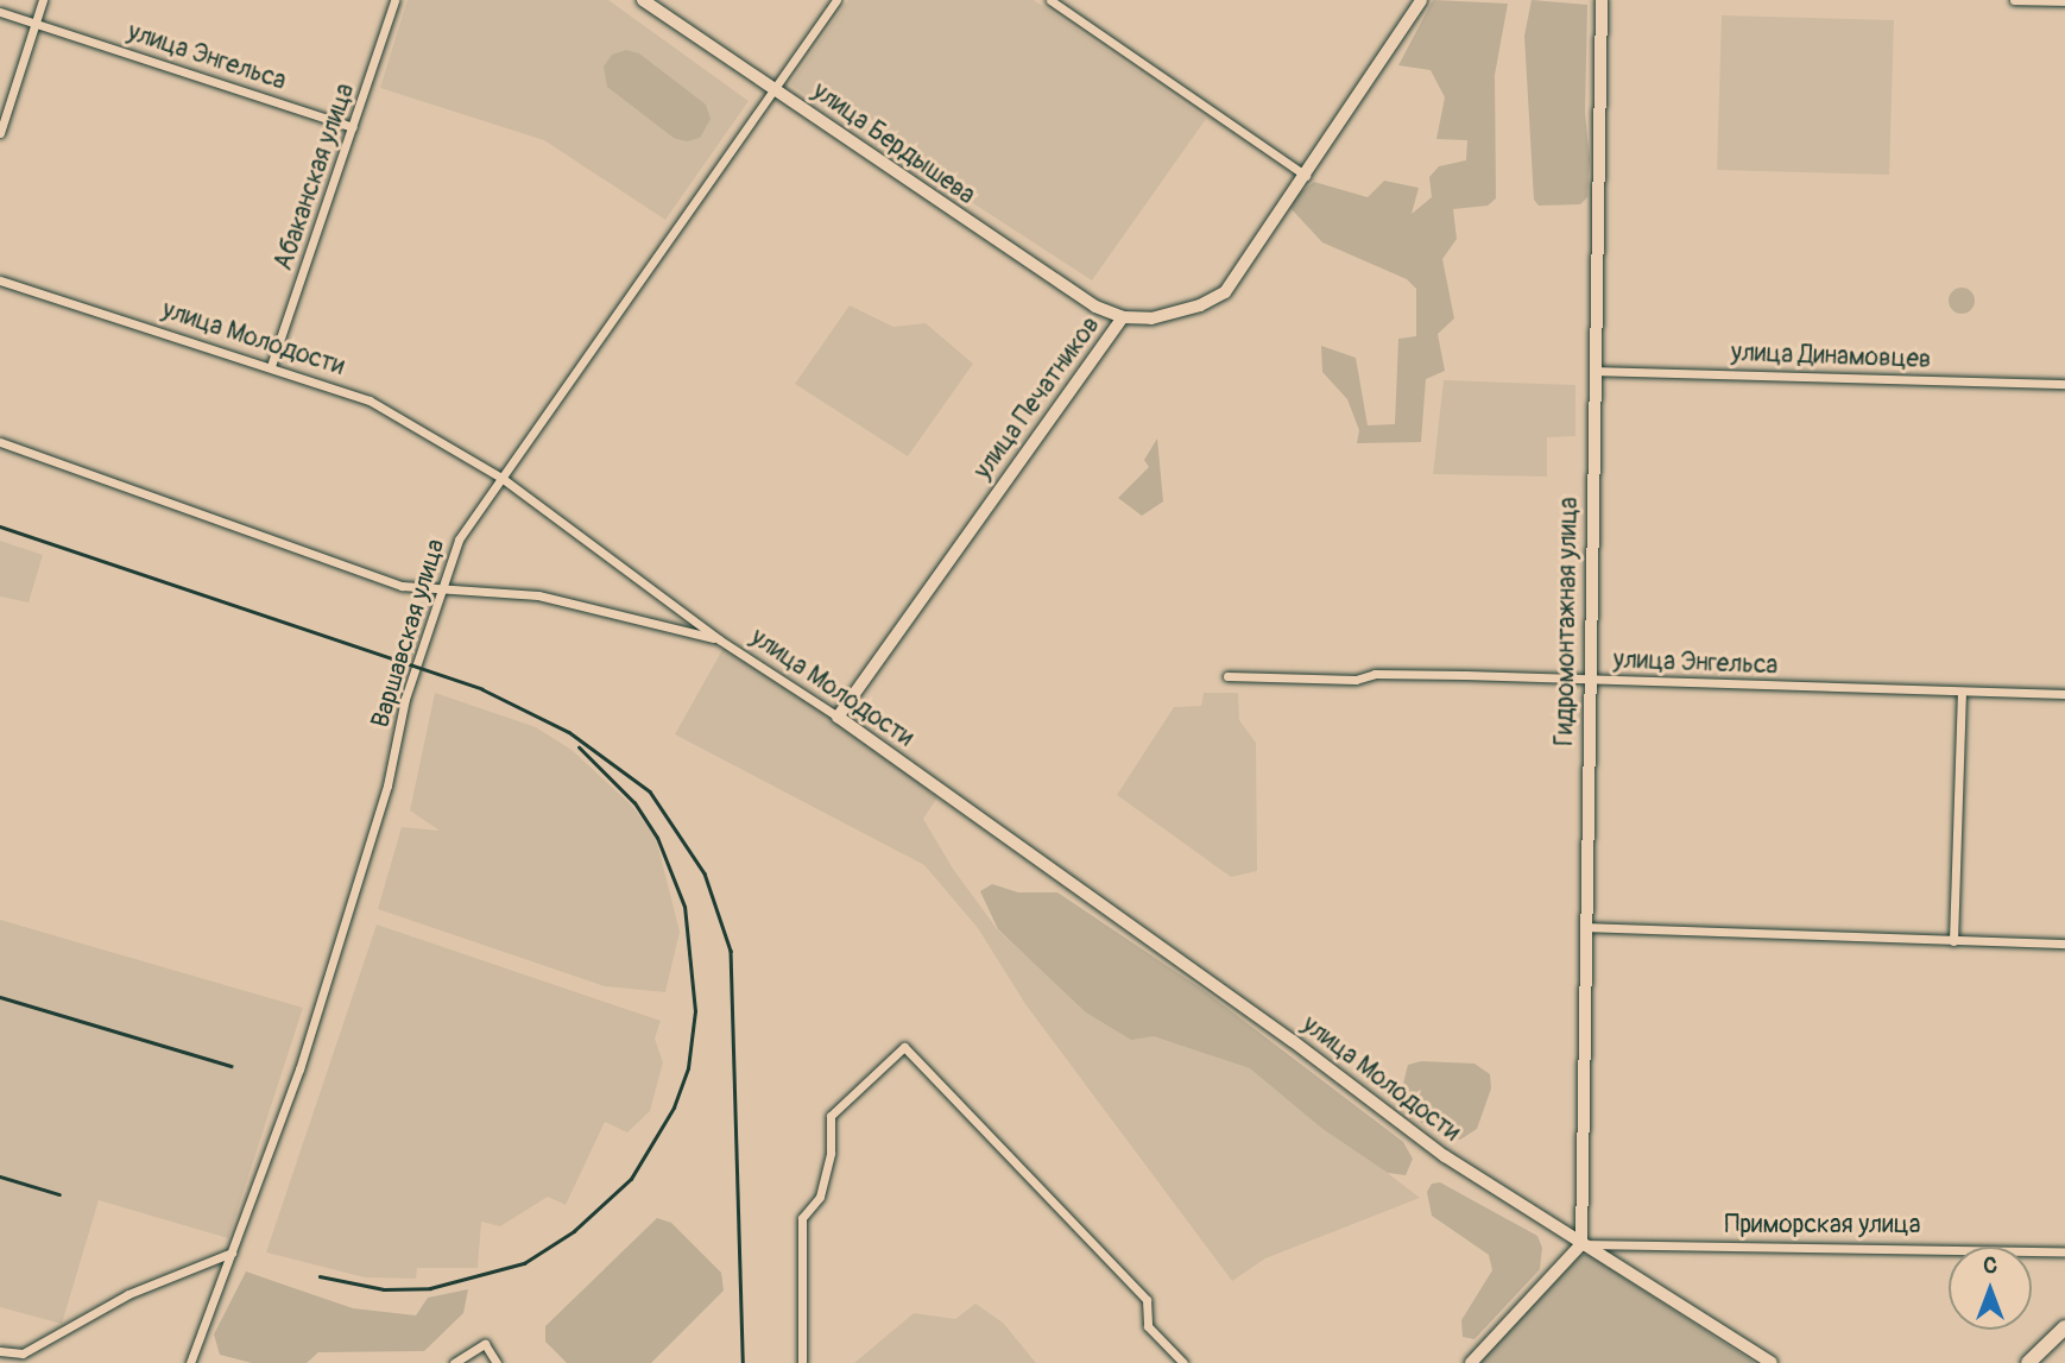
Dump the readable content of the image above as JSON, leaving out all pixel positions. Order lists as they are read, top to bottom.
{
  "streets": {
    "street": [
      "улица Энгельса",
      "улица Бердышева",
      "Абаканская улица",
      "улица Молодости",
      "улица Динамовцев",
      "улица Печатников",
      "Гидромонтажная улица",
      "Варшавская улица",
      "Приморская улица"
    ]
  },
  "crossings": [
    ["улица Энгельса", "Абаканская улица"],
    ["улица Энгельса", "Гидромонтажная улица"],
    ["улица Бердышева", "улица Печатников"],
    ["улица Бердышева", "Варшавская улица"],
    ["Абаканская улица", "улица Молодости"],
    ["улица Молодости", "улица Печатников"],
    ["улица Молодости", "Гидромонтажная улица"],
    ["улица Молодости", "Варшавская улица"],
    ["улица Молодости", "Приморская улица"],
    ["улица Динамовцев", "Гидромонтажная улица"],
    ["Гидромонтажная улица", "Приморская улица"]
  ],
  "north": "top"
}
